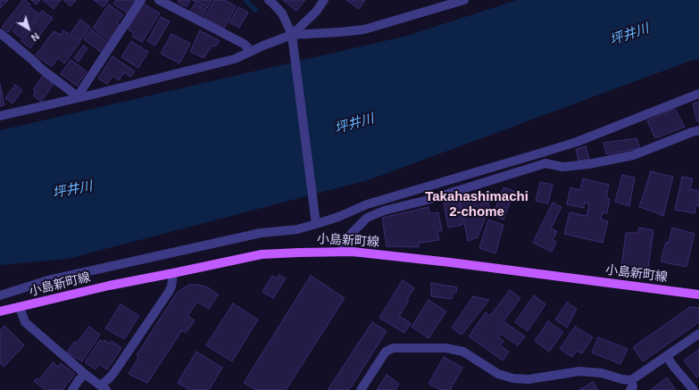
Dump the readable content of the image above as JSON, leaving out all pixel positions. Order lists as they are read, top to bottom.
{
  "streets": {
    "main road": ["小島新町線"]
  },
  "districts": ["Takahashimachi 2-chome"],
  "water": ["坪井川"],
  "north": "bottom right"
}
